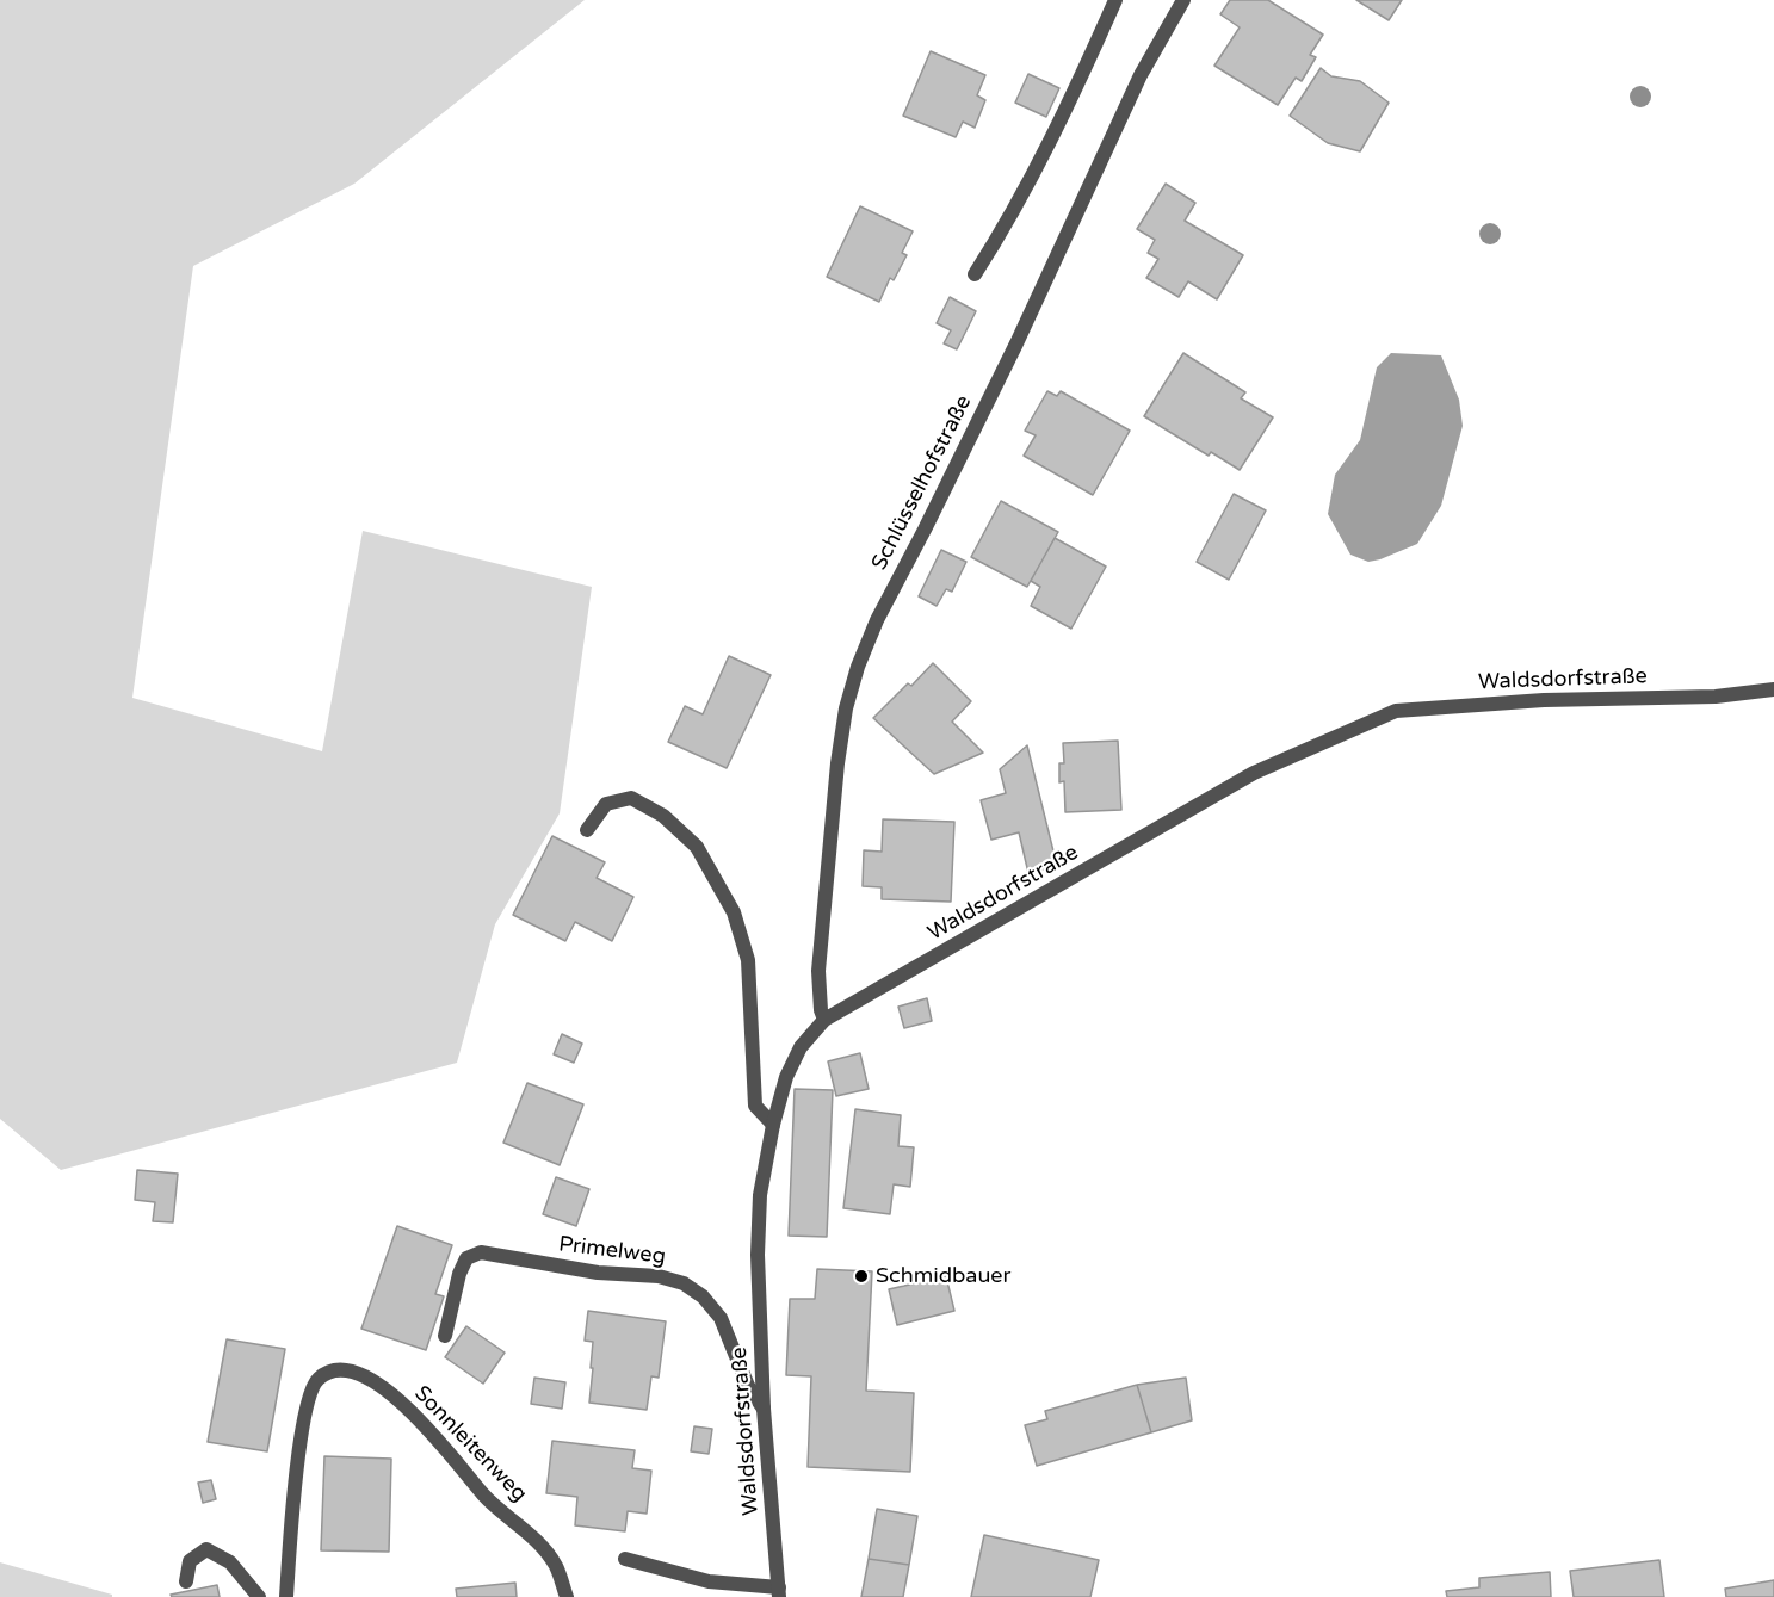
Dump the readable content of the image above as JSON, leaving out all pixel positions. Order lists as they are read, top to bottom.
{
  "streets": {
    "street": [
      "Schlüsselhofstraße",
      "Waldsdorfstraße",
      "Primelweg",
      "Sonnleitenweg"
    ]
  },
  "crossings": [
    ["Schlüsselhofstraße", "Waldsdorfstraße"],
    ["Waldsdorfstraße", "Primelweg"]
  ],
  "places": ["Schmidbauer"]
}
